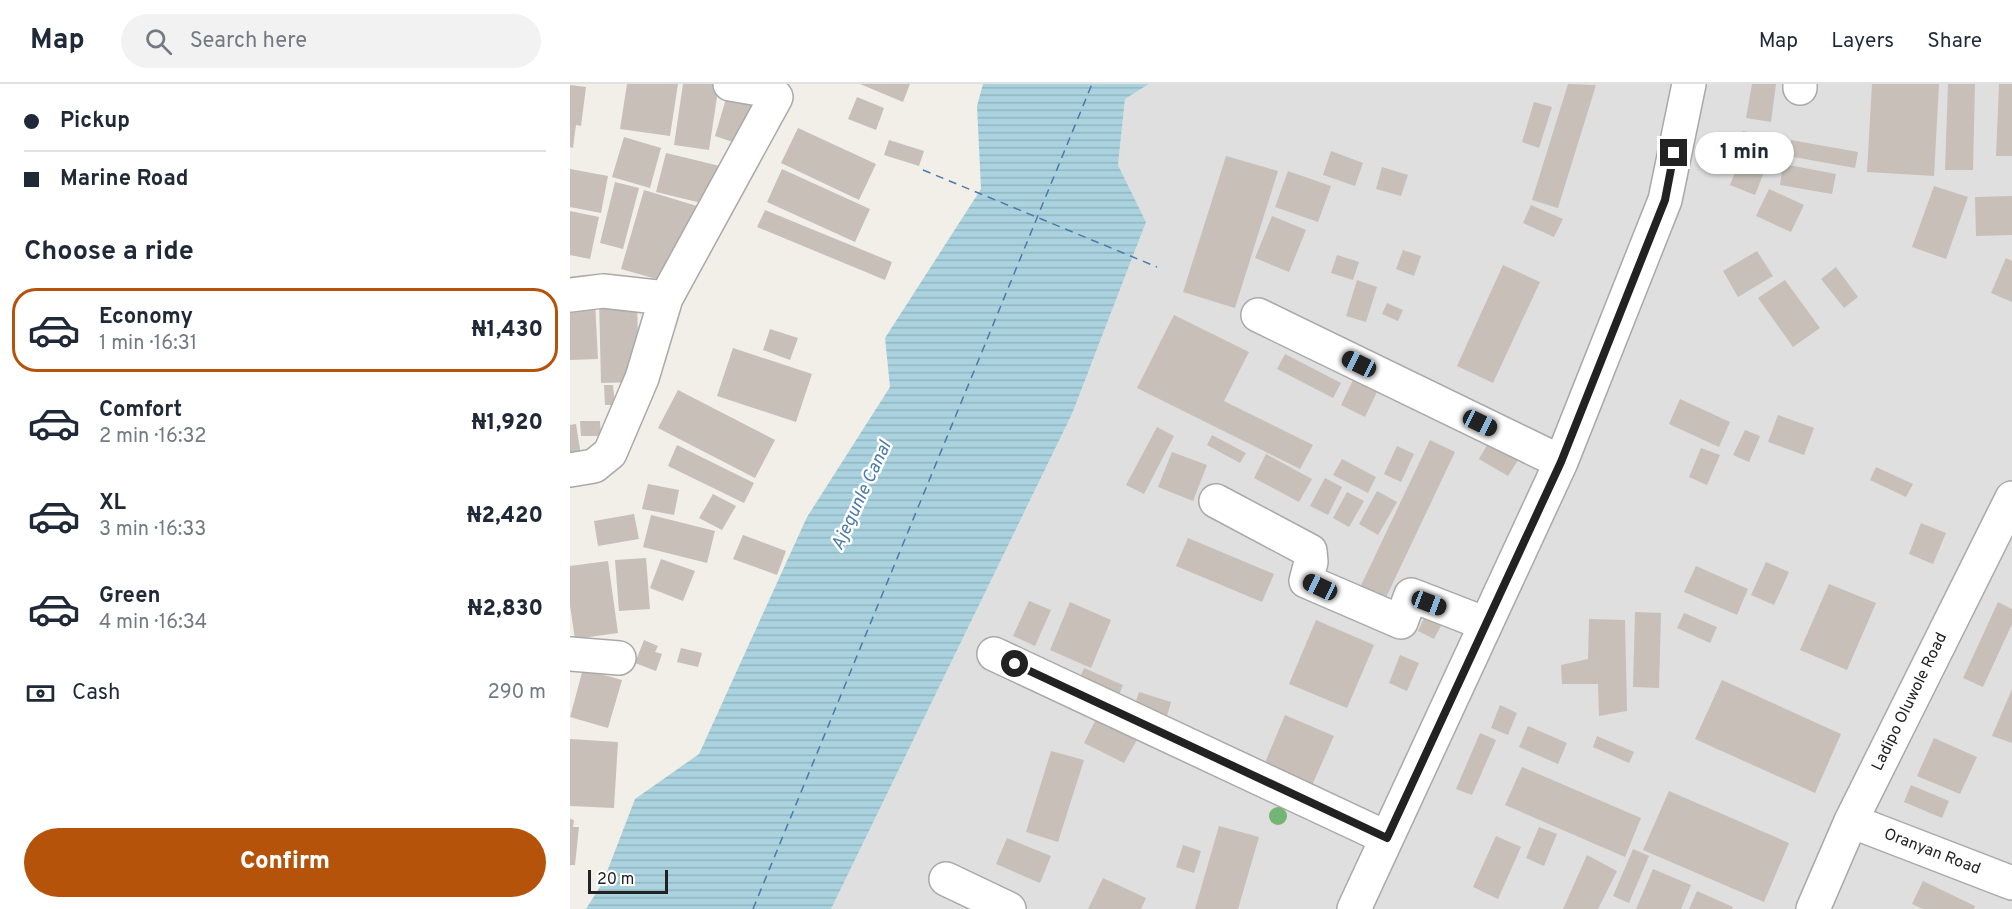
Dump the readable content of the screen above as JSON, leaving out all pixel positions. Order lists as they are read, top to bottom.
{
  "streets": {
    "street": ["Ladipo Oluwole Road", "Oranyan Road"]
  },
  "crossings": [
    ["Ladipo Oluwole Road", "Oranyan Road"]
  ],
  "water": ["Ajegunle Canal"],
  "scale_bar": "20 m",
  "page": {
    "header": "Map",
    "search": "Search here",
    "nav": ["Map", "Layers", "Share"],
    "banner": ["Pickup", "Marine Road"],
    "bubble": "1 min",
    "heading": "Choose a ride",
    "list": [
      {
        "name": "Economy",
        "note": "1 min · 16:31",
        "value": "₦1,430"
      },
      {
        "name": "Comfort",
        "note": "2 min · 16:32",
        "value": "₦1,920"
      },
      {
        "name": "XL",
        "note": "3 min · 16:33",
        "value": "₦2,420"
      },
      {
        "name": "Green",
        "note": "4 min · 16:34",
        "value": "₦2,830"
      }
    ],
    "pay": ["Cash", "290 m"],
    "buttons": "Confirm",
    "scale": "20 m"
  }
}
